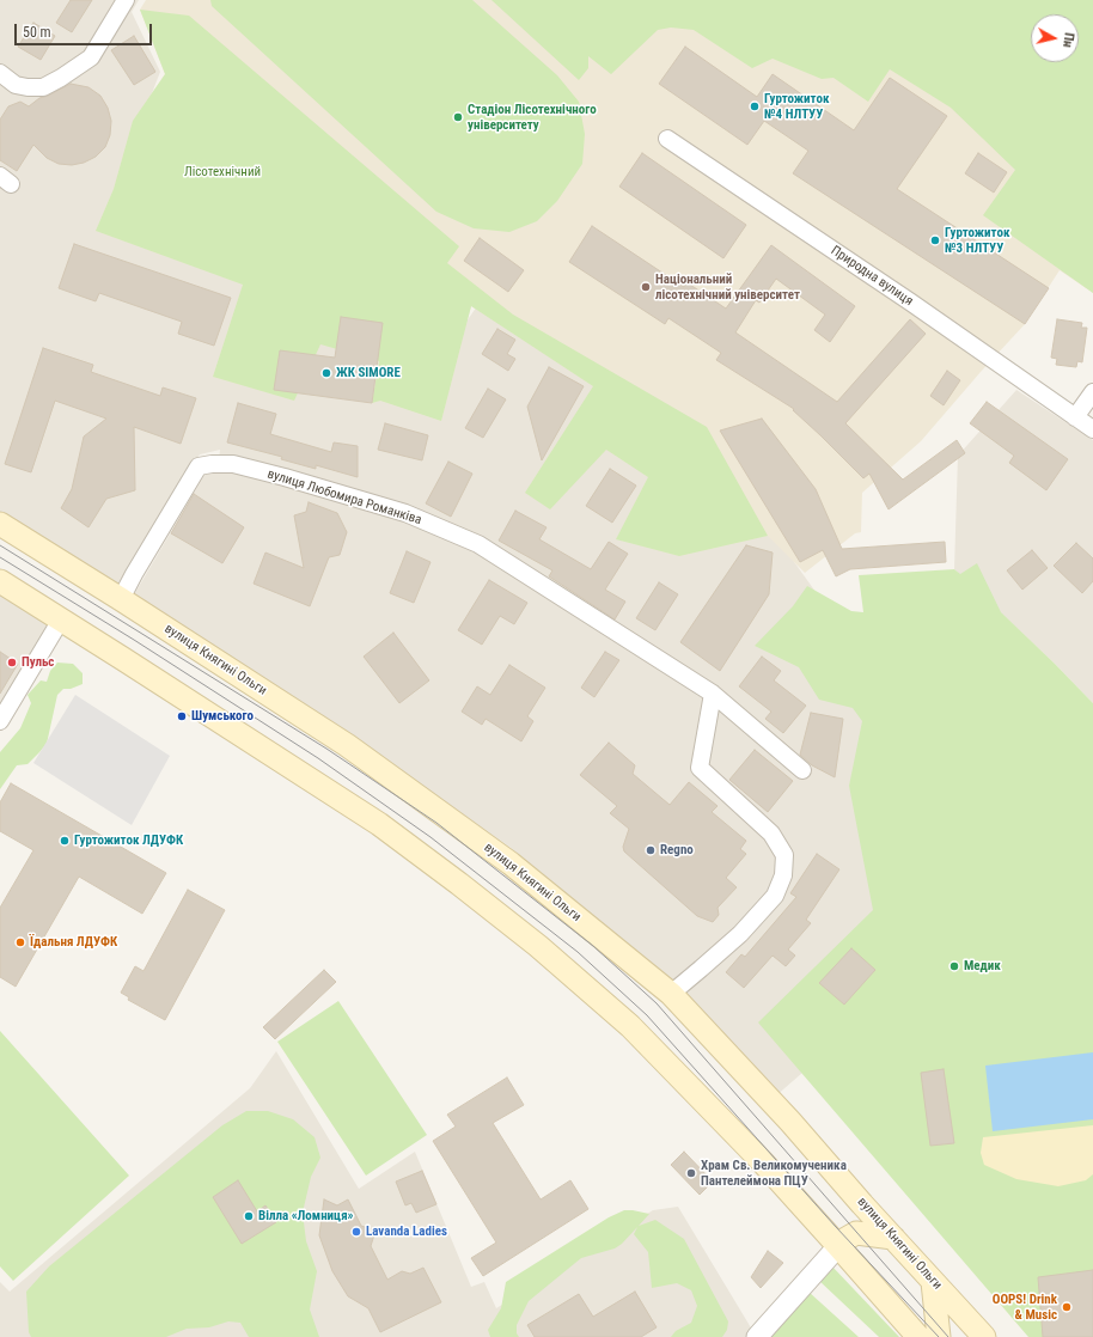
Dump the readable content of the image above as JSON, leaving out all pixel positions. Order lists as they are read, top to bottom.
{
  "streets": {
    "main road": ["вулиця Княгині Ольги"],
    "street": ["Природна вулиця", "вулиця Любомира Романківа"]
  },
  "crossings": [
    ["вулиця Любомира Романківа", "вулиця Княгині Ольги"]
  ],
  "parks": ["Лісотехнічний"],
  "places": [
    "Гуртожиток №4 НЛТУУ",
    "Стадіон Лісотехнічного університету",
    "Гуртожиток №3 НЛТУУ",
    "Національний лісотехнічний університет",
    "ЖК SIMORE",
    "Пульс",
    "Шумського",
    "Гуртожиток ЛДУФК",
    "Regno",
    "Їдальня ЛДУФК",
    "Медик",
    "Храм Св. Великомученика Пантелеймона ПЦУ",
    "Вілла «Ломниця»",
    "Lavanda Ladies",
    "OOPS! Drink & Music"
  ],
  "scale_bar": "50 m",
  "north": "right"
}
